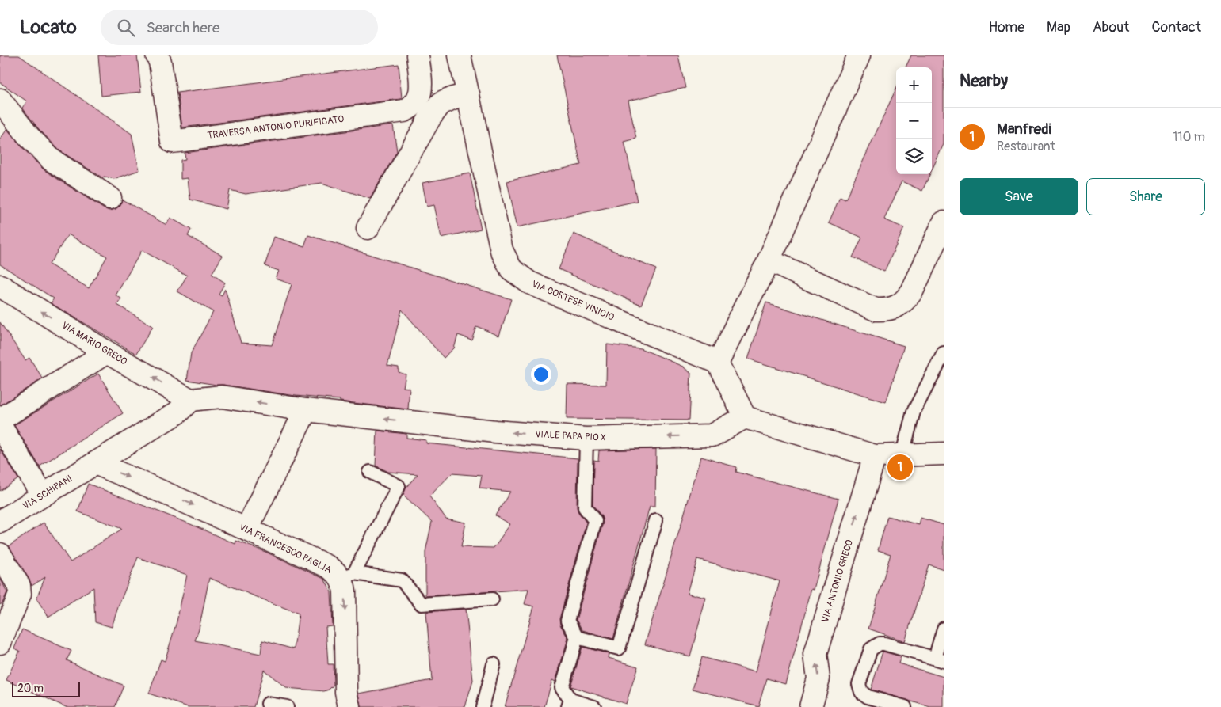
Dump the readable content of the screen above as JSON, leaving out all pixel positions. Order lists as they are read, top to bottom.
{
  "streets": {
    "street": [
      "TRAVERSA ANTONIO PURIFICATO",
      "VIA CORTESE VINICIO",
      "VIA MARIO GRECO",
      "VIALE PAPA PIO X",
      "VIA SCHIPANI",
      "VIA FRANCESCO PAGLIA",
      "VIA ANTONIO GRECO"
    ]
  },
  "crossings": [
    ["VIA MARIO GRECO", "VIALE PAPA PIO X"],
    ["VIA MARIO GRECO", "VIA SCHIPANI"],
    ["VIALE PAPA PIO X", "VIA SCHIPANI"],
    ["VIA SCHIPANI", "VIA FRANCESCO PAGLIA"]
  ],
  "one_way": [
    "VIA MARIO GRECO",
    "VIALE PAPA PIO X",
    "VIA FRANCESCO PAGLIA",
    "VIA ANTONIO GRECO"
  ],
  "scale_bar": "20 m",
  "page": {
    "header": "Locato",
    "search": "Search here",
    "nav": [
      "Home",
      "Map",
      "About",
      "Contact"
    ],
    "heading": "Nearby",
    "map_buttons": ["+", "−"],
    "list": [
      {
        "mark": "1",
        "name": "Manfredi",
        "note": "Restaurant",
        "value": "110 m"
      }
    ],
    "buttons": ["Save", "Share"],
    "pins": "1",
    "scale": "20 m"
  }
}
